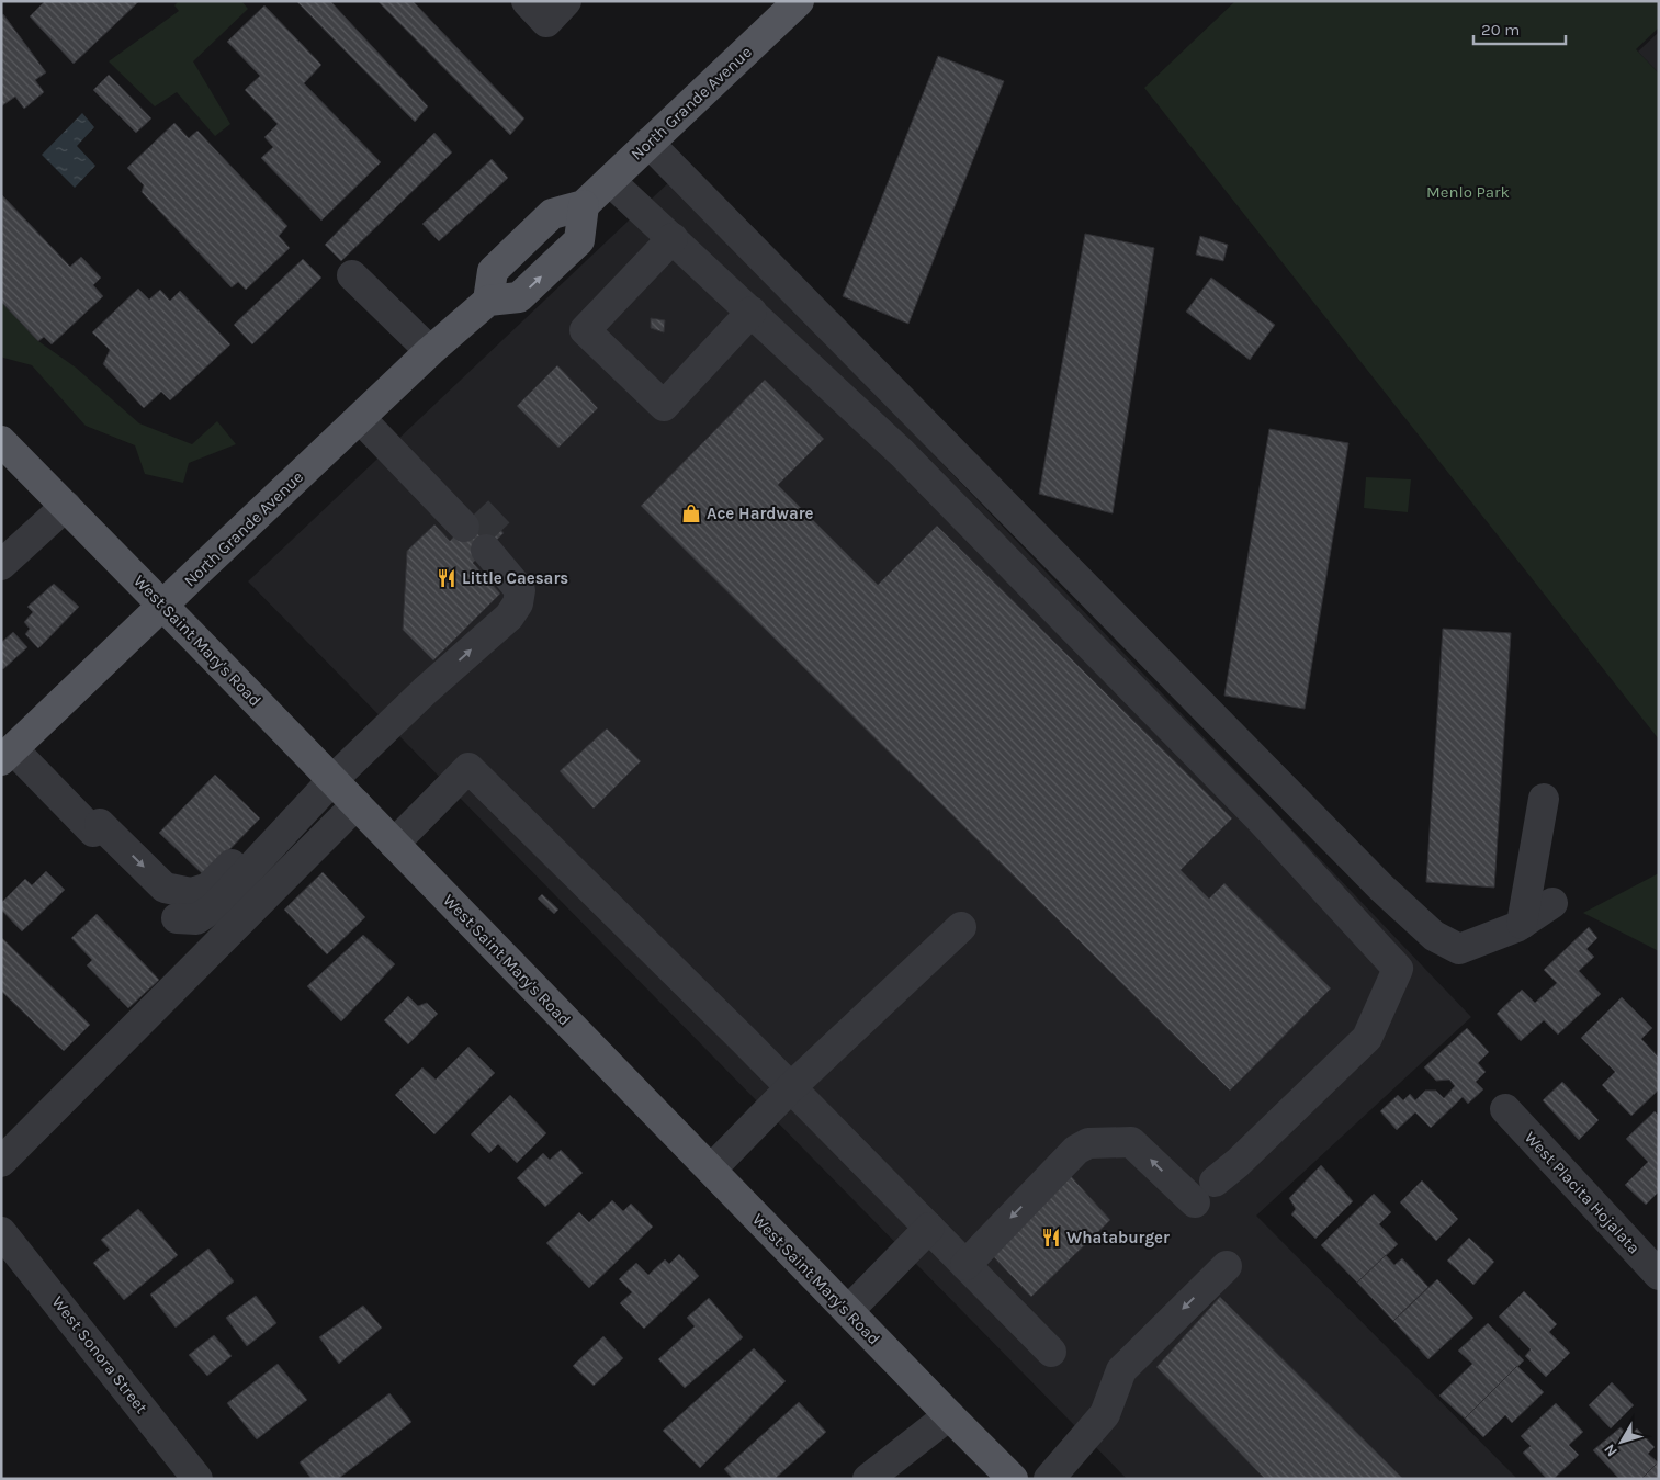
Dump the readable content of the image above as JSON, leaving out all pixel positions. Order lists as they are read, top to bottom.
{
  "streets": {
    "main road": ["North Grande Avenue", "West Saint Mary's Road"],
    "street": ["West Placita Hojalata", "West Sonora Street"]
  },
  "crossings": [
    ["North Grande Avenue", "West Saint Mary's Road"]
  ],
  "parks": ["Menlo Park"],
  "places": {
    "shop": ["Ace Hardware"],
    "restaurant": ["Little Caesars", "Whataburger"]
  },
  "scale_bar": "20 m",
  "north": "bottom left"
}
